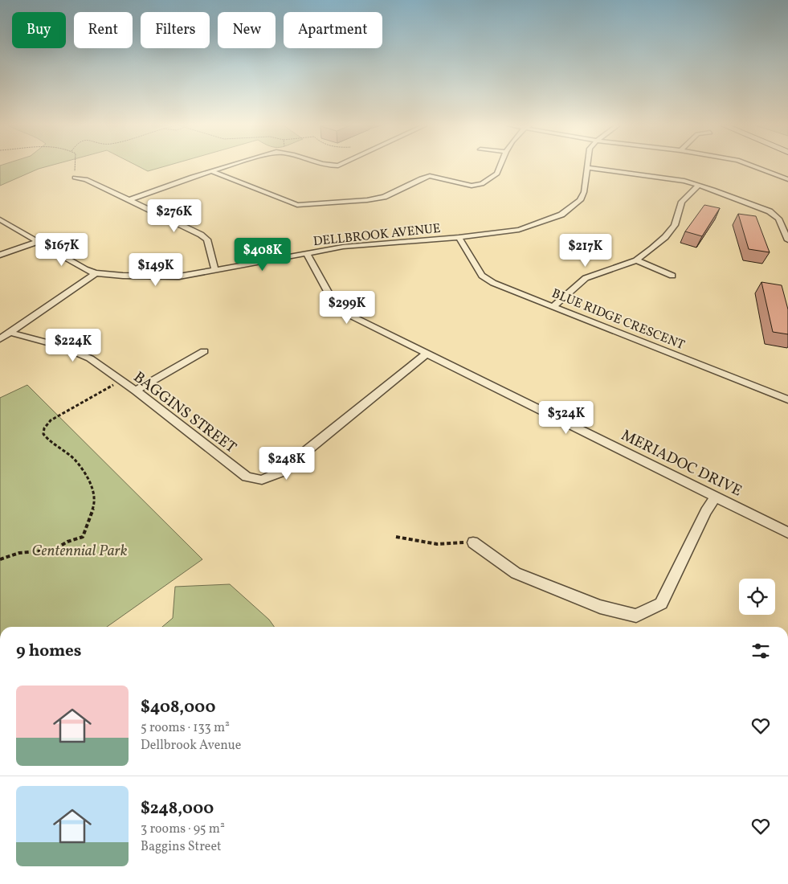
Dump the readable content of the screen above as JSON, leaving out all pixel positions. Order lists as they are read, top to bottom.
{
  "streets": {
    "street": [
      "DELLBROOK AVENUE",
      "BLUE RIDGE CRESCENT",
      "BAGGINS STREET",
      "MERIADOC DRIVE"
    ]
  },
  "crossings": [
    ["DELLBROOK AVENUE", "BLUE RIDGE CRESCENT"],
    ["DELLBROOK AVENUE", "MERIADOC DRIVE"],
    ["BAGGINS STREET", "MERIADOC DRIVE"]
  ],
  "parks": ["Centennial Park"],
  "page": {
    "chip": [
      "Buy",
      "Rent",
      "Filters",
      "New",
      "Apartment"
    ],
    "price": [
      "$276K",
      "$167K",
      "$217K",
      "$408K",
      "$149K",
      "$299K",
      "$224K",
      "$324K",
      "$248K"
    ],
    "heading": "9 homes",
    "list": [
      {
        "name": "$408,000",
        "note": "5 rooms · 133 m² · Dellbrook Avenue"
      },
      {
        "name": "$248,000",
        "note": "3 rooms · 95 m² · Baggins Street"
      }
    ]
  }
}
